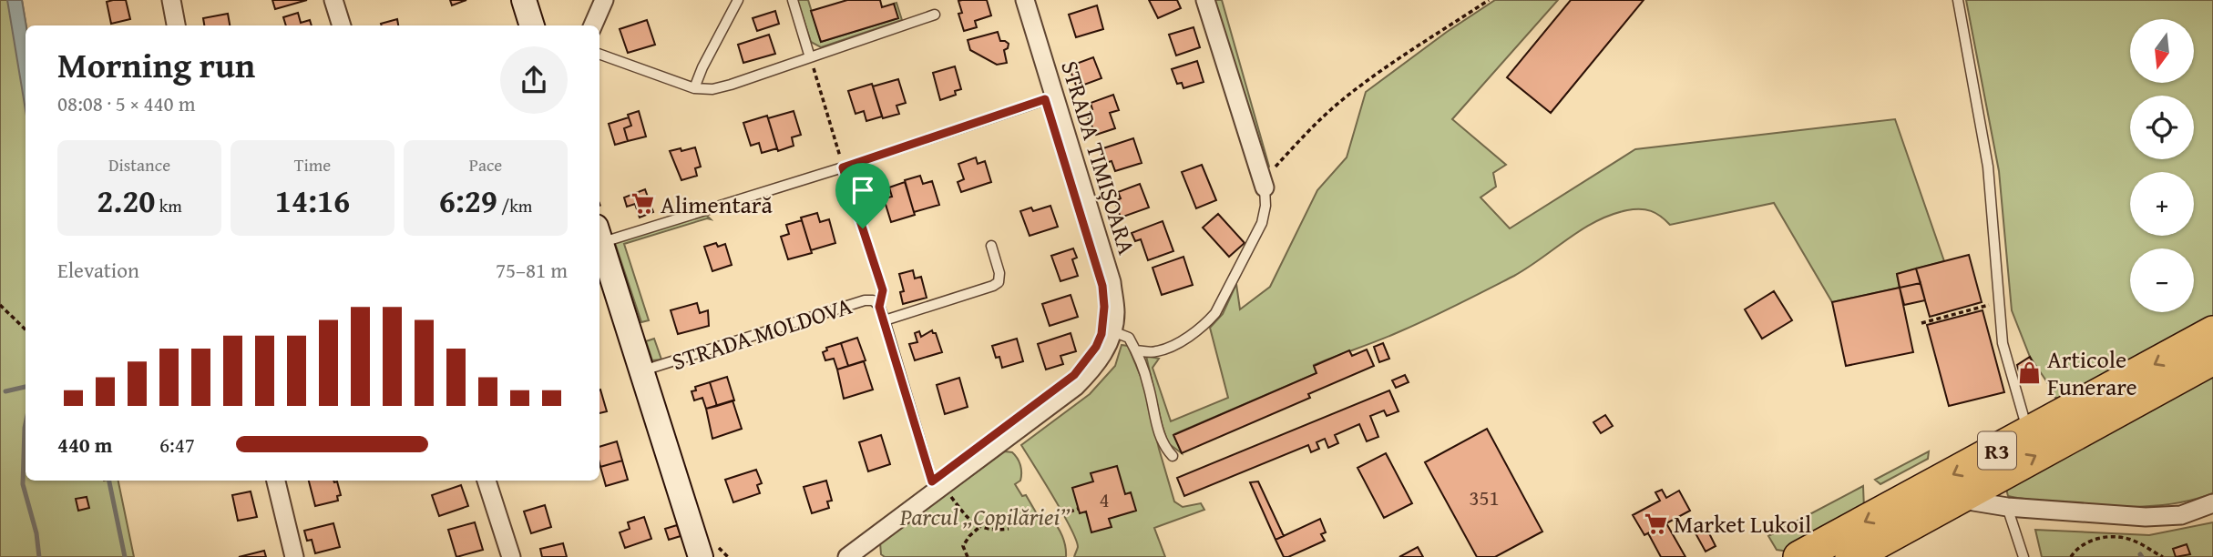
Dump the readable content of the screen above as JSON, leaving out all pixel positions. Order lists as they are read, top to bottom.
{
  "streets": {
    "highway": ["R3"],
    "street": ["STRADA TIMIȘOARA", "STRADA MOLDOVA"]
  },
  "crossings": [
    ["STRADA TIMIȘOARA", "STRADA MOLDOVA"]
  ],
  "parks": ["Parcul „Copilăriei”"],
  "places": {
    "supermarket": ["Alimentară", "Market Lukoil"],
    "shop": ["Articole Funerare"]
  },
  "house_numbers": ["351", "4"],
  "north": "bottom",
  "page": {
    "map_buttons": ["+", "−"],
    "heading": ["Morning run", "08:08 · 5 × 440 m"],
    "stats": [
      ["Distance", "2.20 km"],
      ["Time", "14:16"],
      ["Pace", "6:29 /km"]
    ],
    "chart": ["Elevation", "75–81 m"],
    "list": [
      {
        "name": "440 m",
        "note": "6:47"
      }
    ]
  }
}
